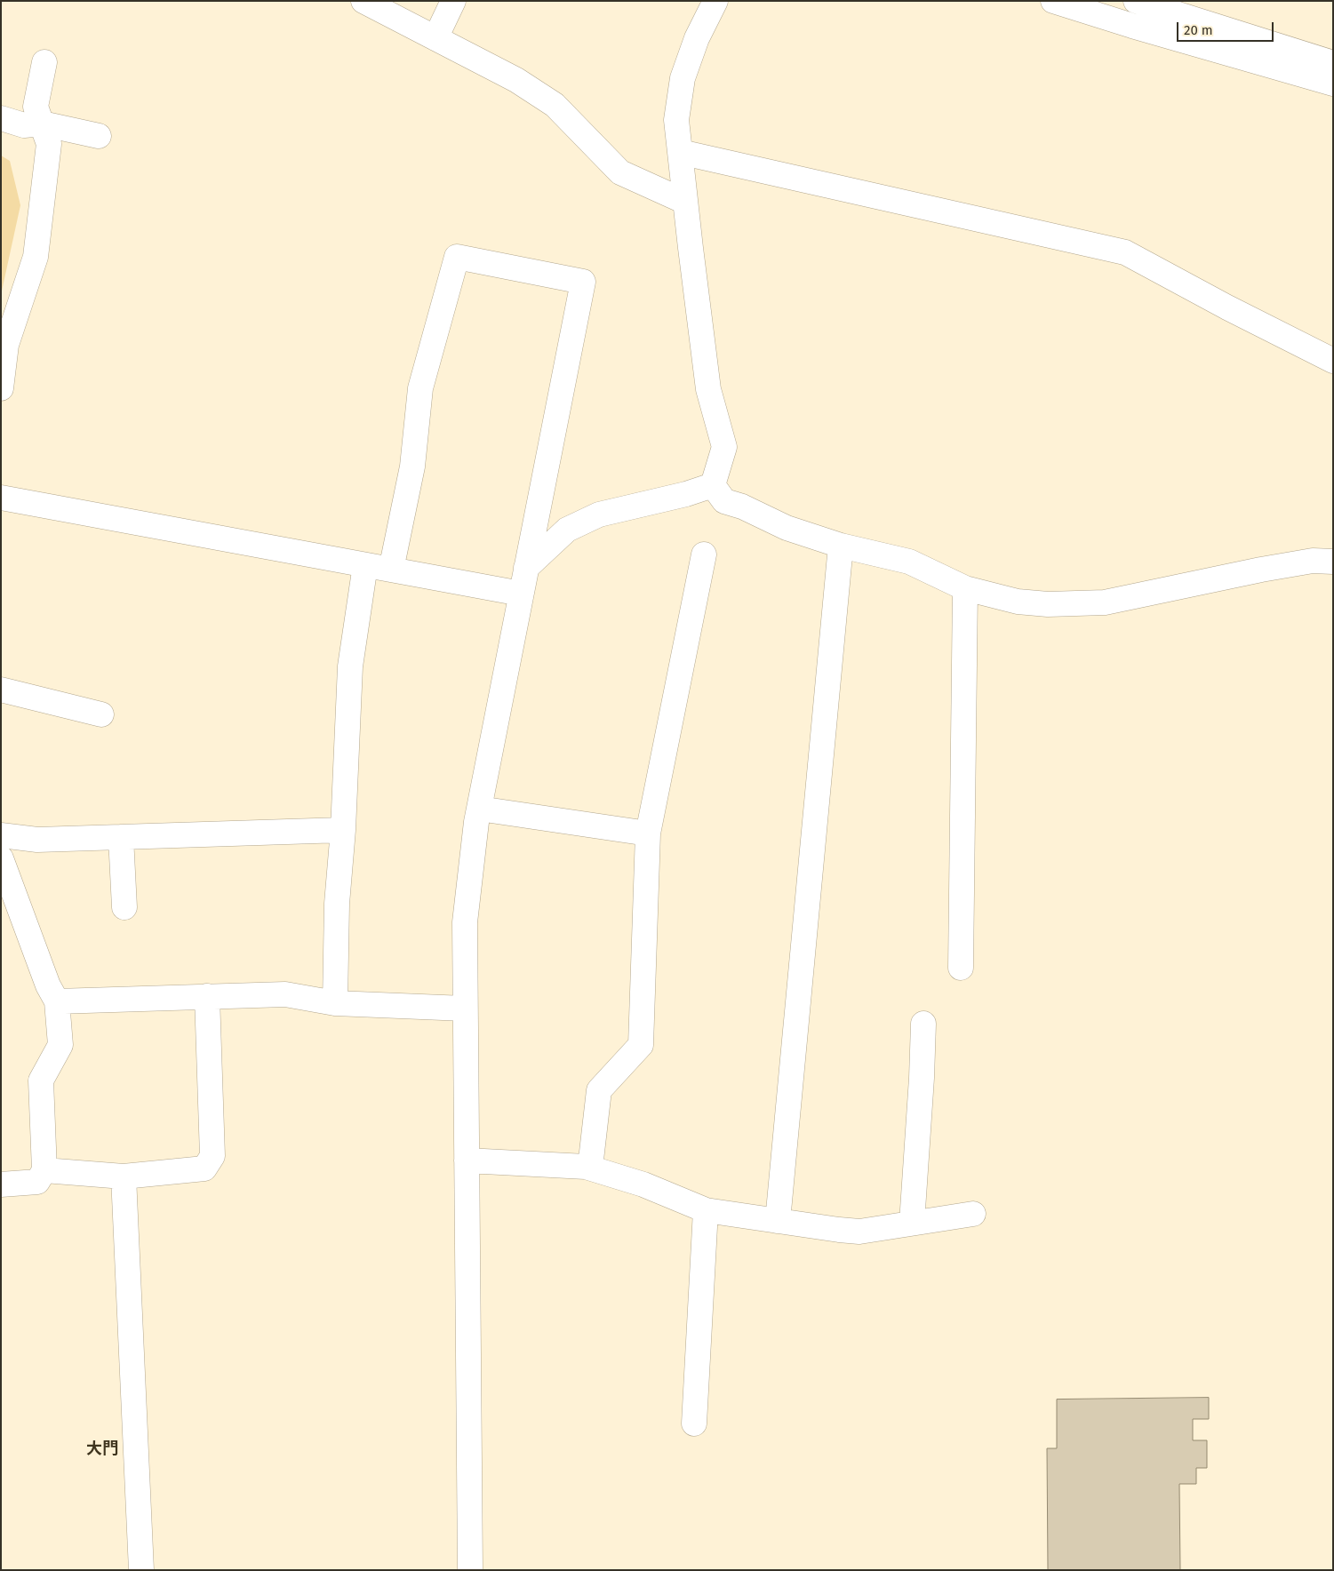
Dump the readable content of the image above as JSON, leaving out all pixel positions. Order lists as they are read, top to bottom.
{
  "districts": ["大門"],
  "scale_bar": "20 m"
}
